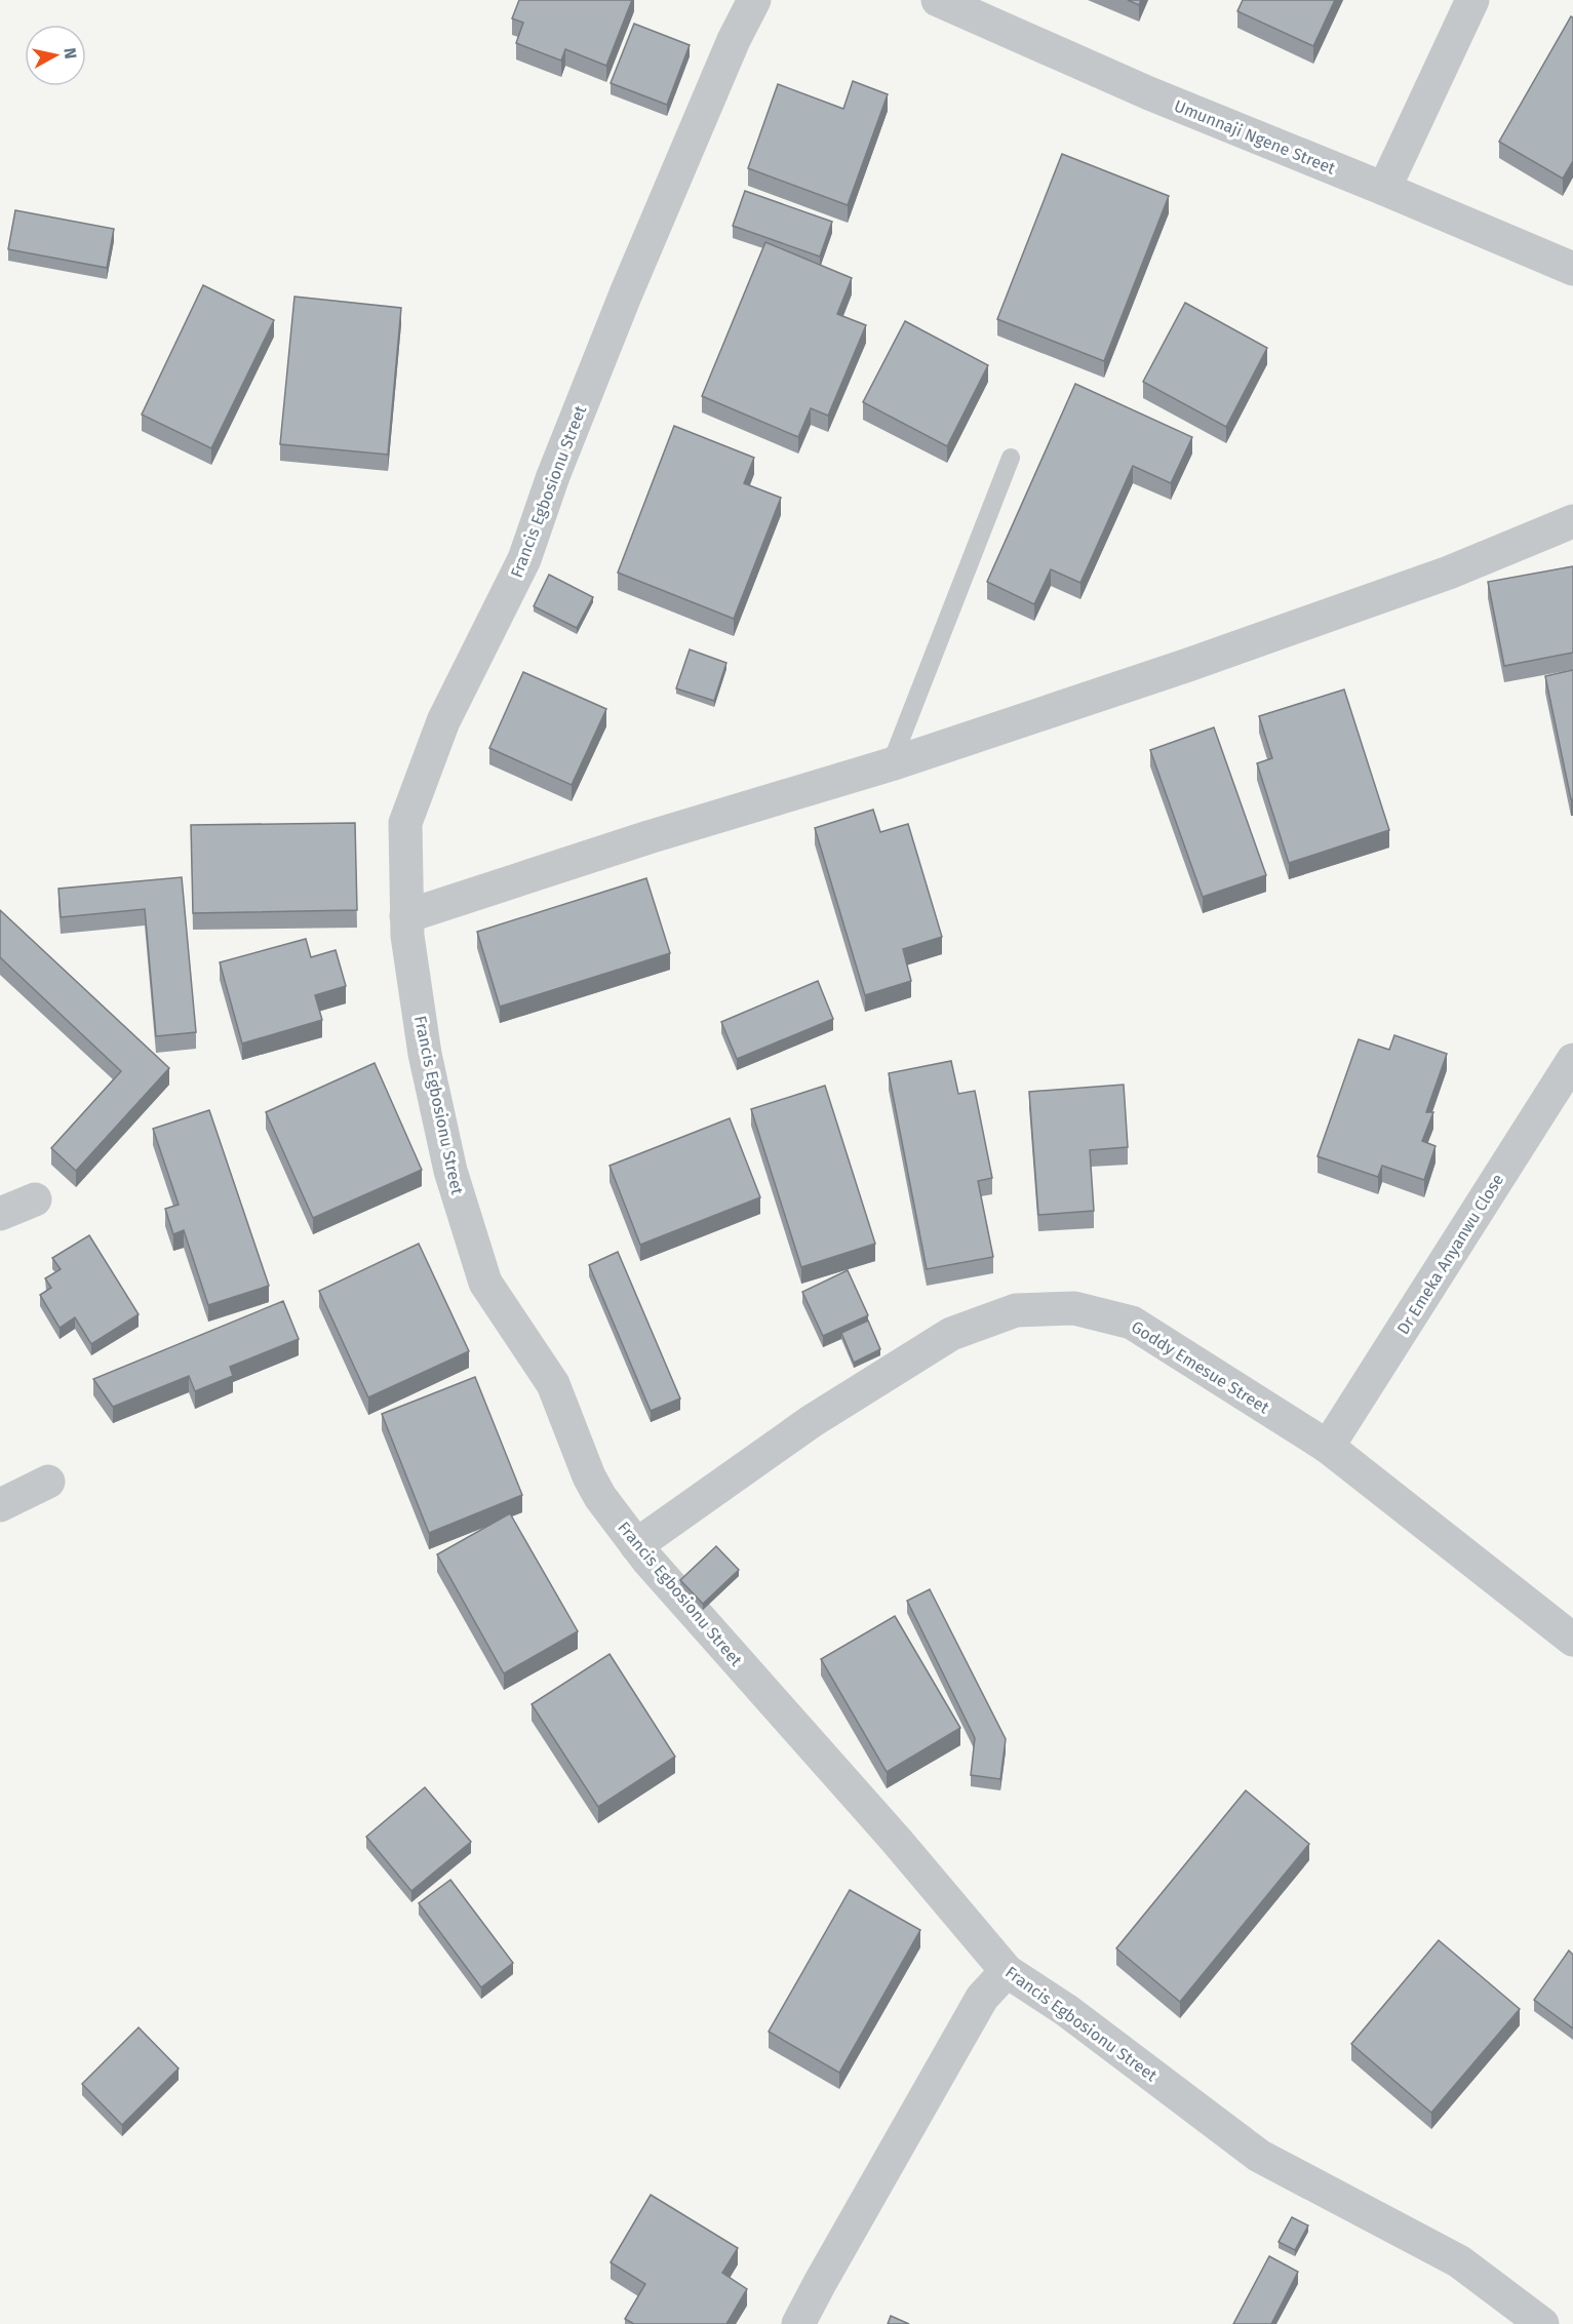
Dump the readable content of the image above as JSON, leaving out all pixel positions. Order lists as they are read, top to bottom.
{
  "streets": {
    "street": [
      "Umunnaji Ngene Street",
      "Francis Egbosionu Street",
      "Dr Emeka Anyanwu Close",
      "Goddy Emesue Street"
    ]
  },
  "crossings": [
    ["Francis Egbosionu Street", "Goddy Emesue Street"],
    ["Dr Emeka Anyanwu Close", "Goddy Emesue Street"]
  ],
  "north": "right"
}
